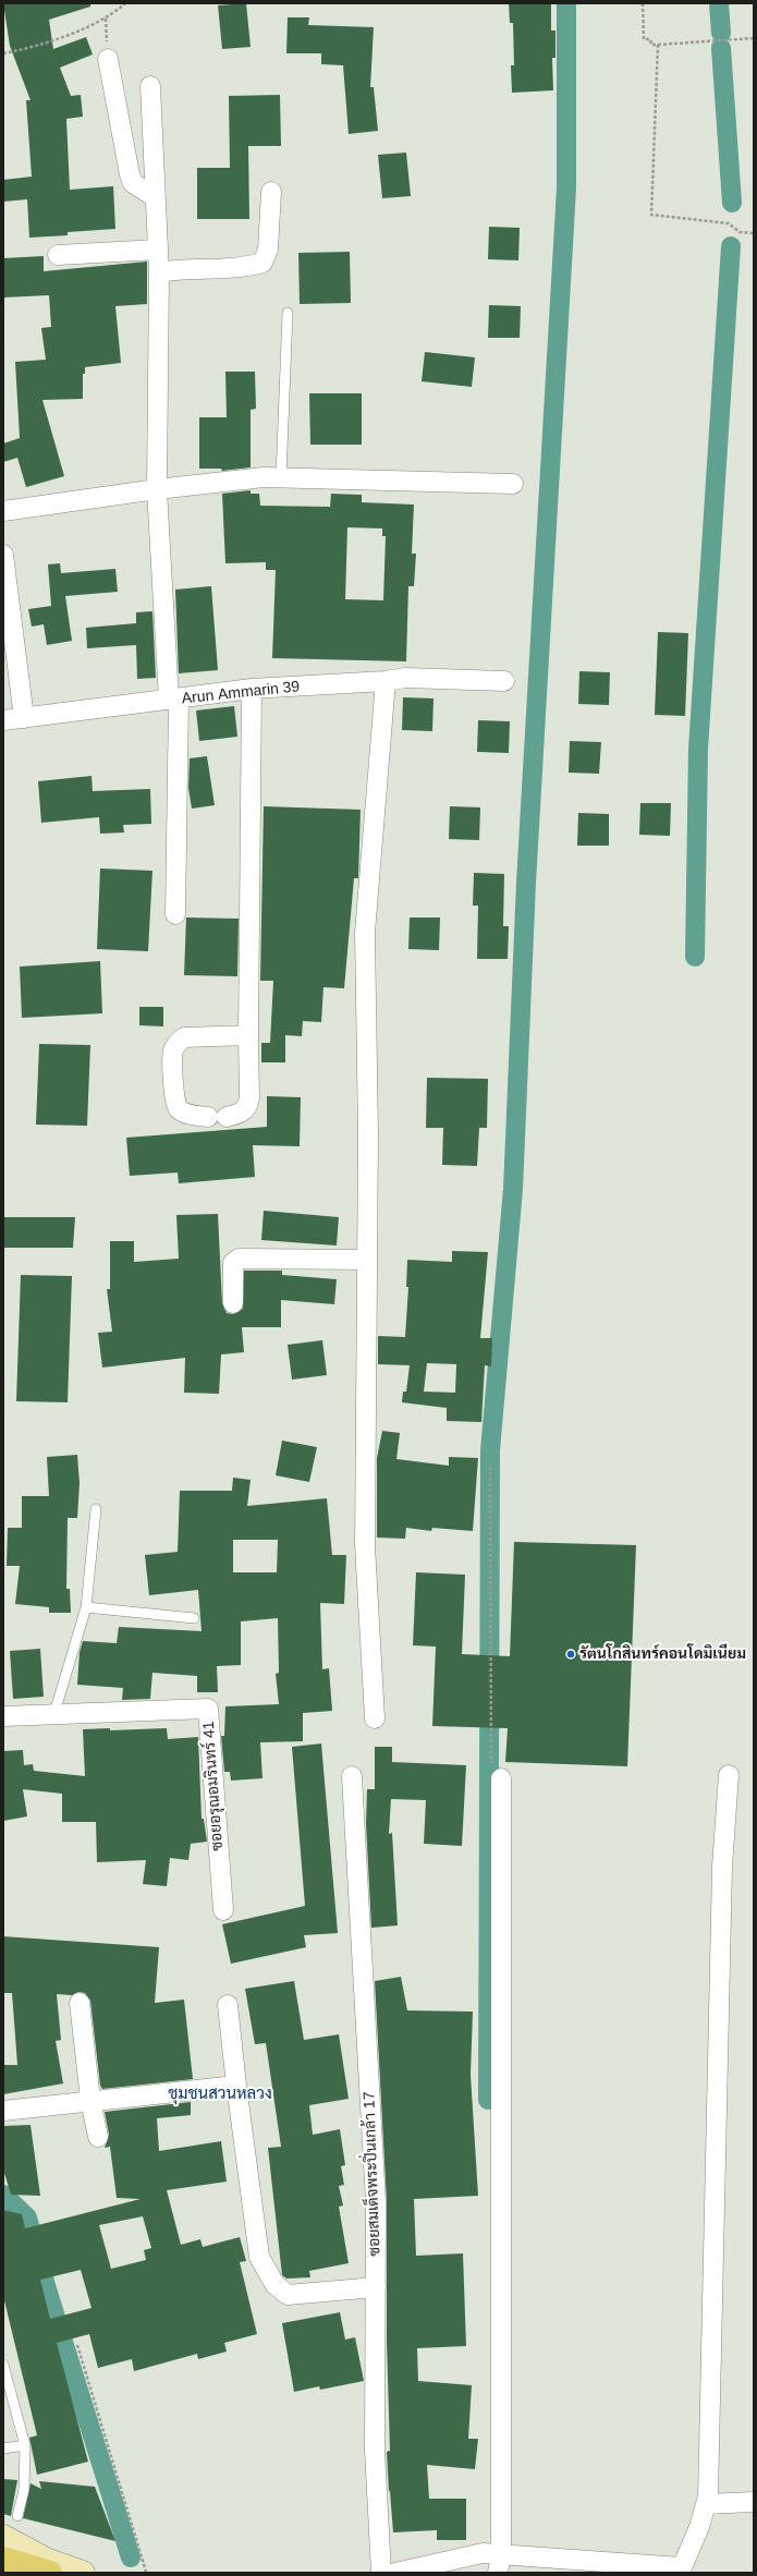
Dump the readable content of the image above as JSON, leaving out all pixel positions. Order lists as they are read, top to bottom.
{
  "streets": {
    "street": ["Arun Ammarin 39", "ซอยอรุณอมรินทร์ 41", "ซอยสมเด็จพระปิ่นเกล้า 17"]
  },
  "districts": ["ชุมชนสวนหลวง"],
  "places": ["รัตนโกสินทร์คอนโดมิเนียม"]
}
